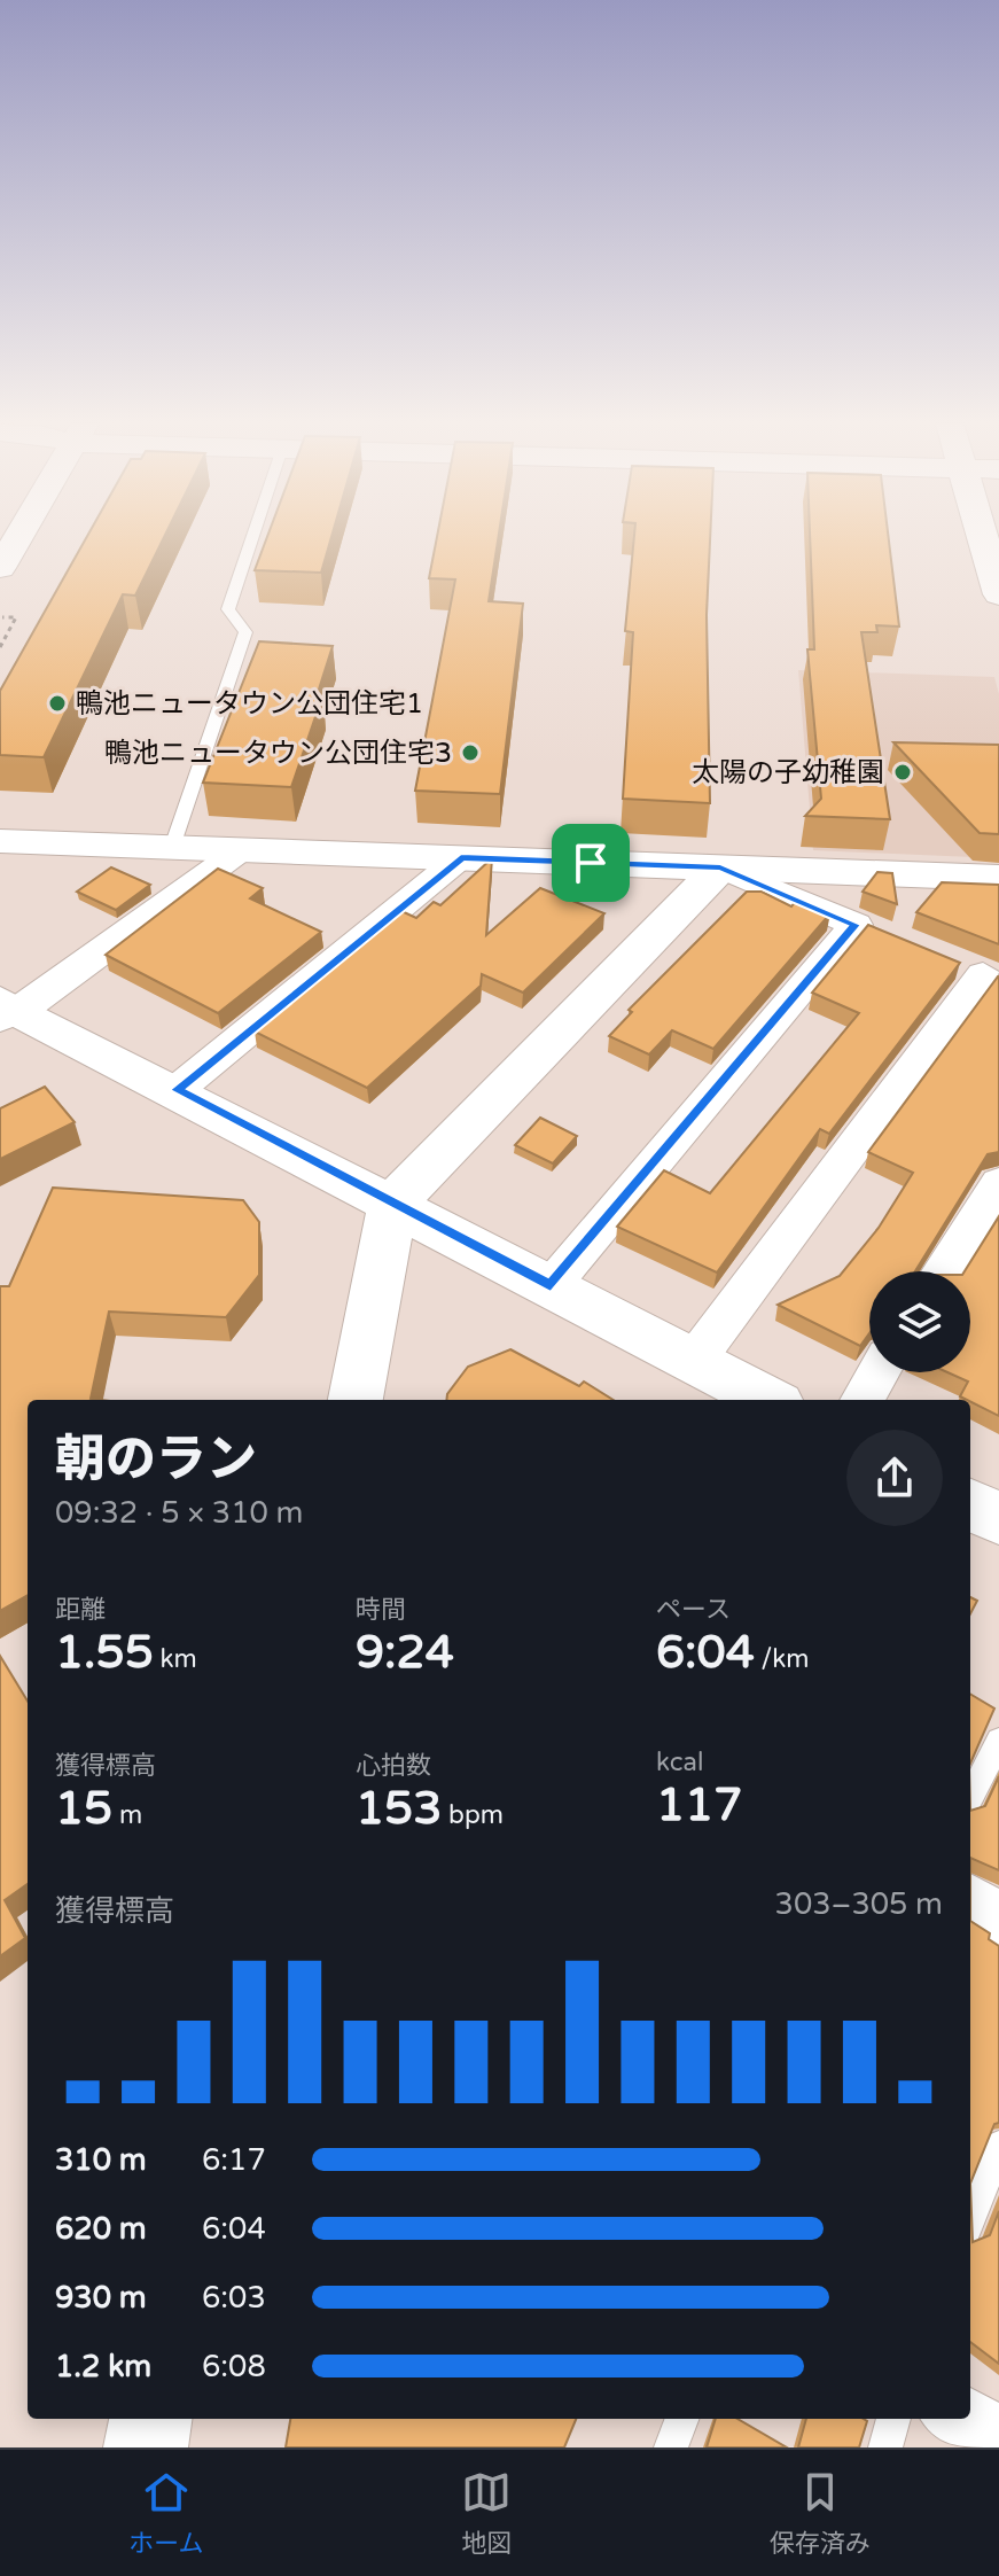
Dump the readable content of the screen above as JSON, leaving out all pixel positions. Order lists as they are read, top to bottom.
{
  "places": ["鴨池ニュータウン公団住宅1", "鴨池ニュータウン公団住宅3", "太陽の子幼稚園"],
  "page": {
    "heading": ["朝のラン", "09:32 · 5 × 310 m"],
    "stats": [
      ["距離", "1.55 km"],
      ["時間", "9:24"],
      ["ペース", "6:04 /km"],
      ["獲得標高", "15 m"],
      ["心拍数", "153 bpm"],
      ["kcal", "117"]
    ],
    "chart": ["獲得標高", "303–305 m"],
    "list": [
      {
        "name": "310 m",
        "note": "6:17"
      },
      {
        "name": "620 m",
        "note": "6:04"
      },
      {
        "name": "930 m",
        "note": "6:03"
      },
      {
        "name": "1.2 km",
        "note": "6:08"
      }
    ],
    "tabs": ["ホーム", "地図", "保存済み"]
  }
}
